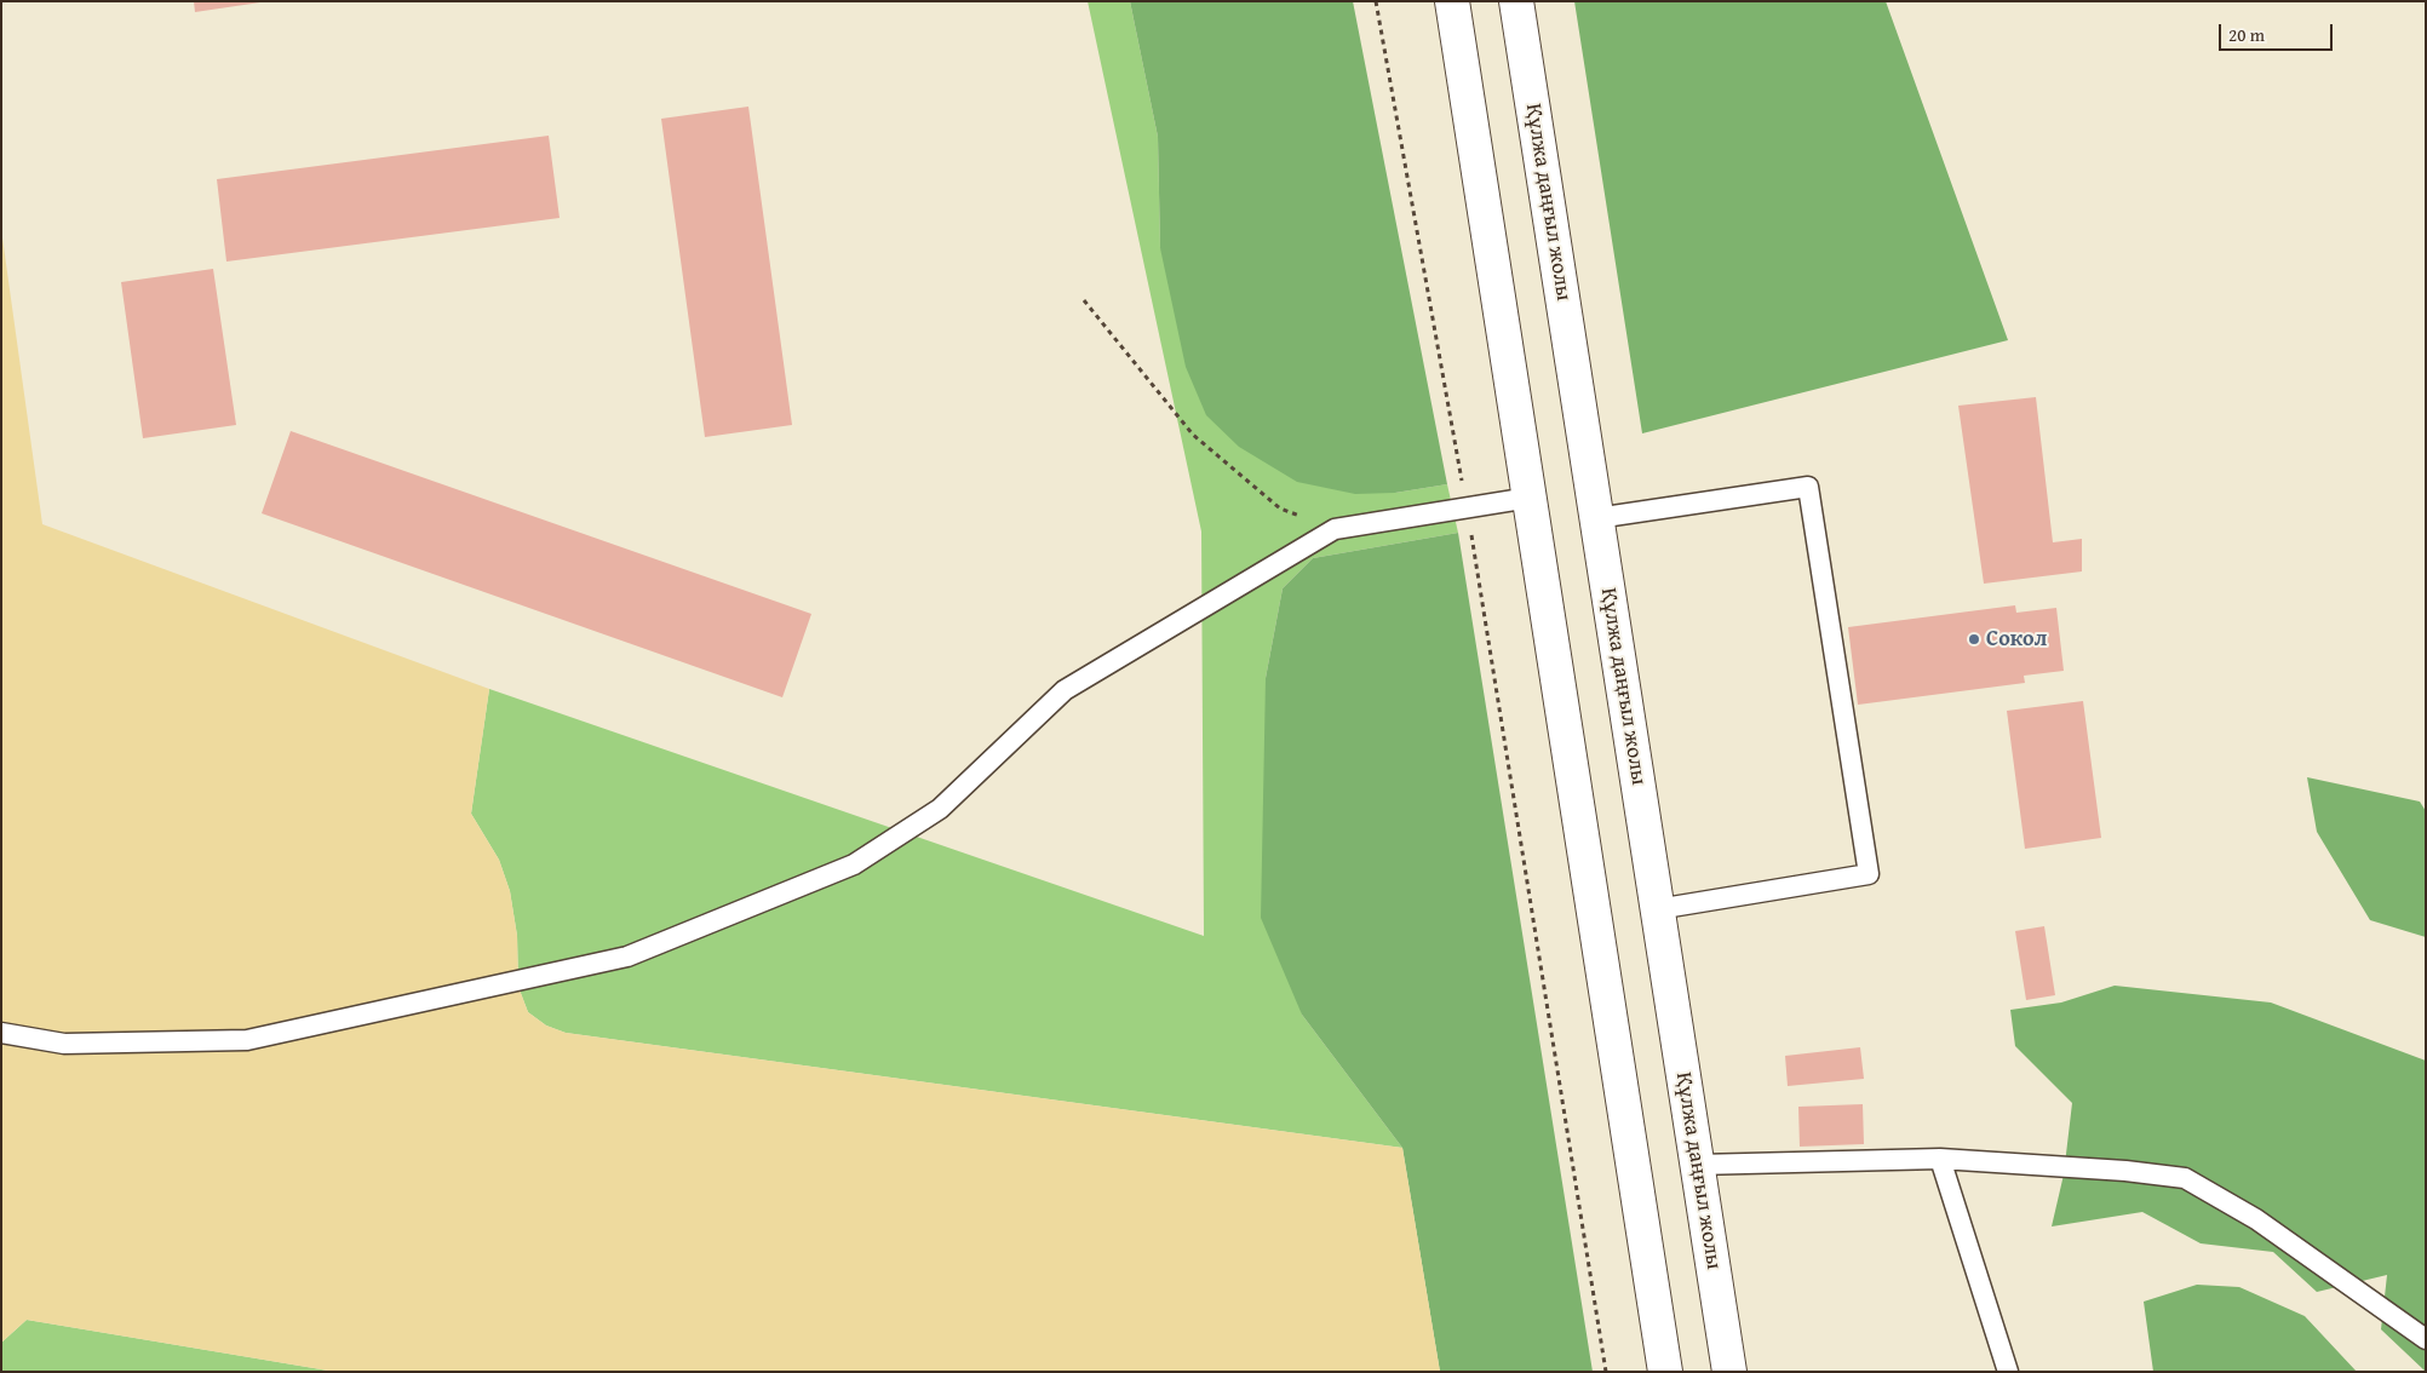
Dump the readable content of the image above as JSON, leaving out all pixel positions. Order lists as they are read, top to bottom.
{
  "streets": {
    "main road": ["Құлжа даңғыл жолы"]
  },
  "places": ["Сокол"],
  "scale_bar": "20 m"
}
